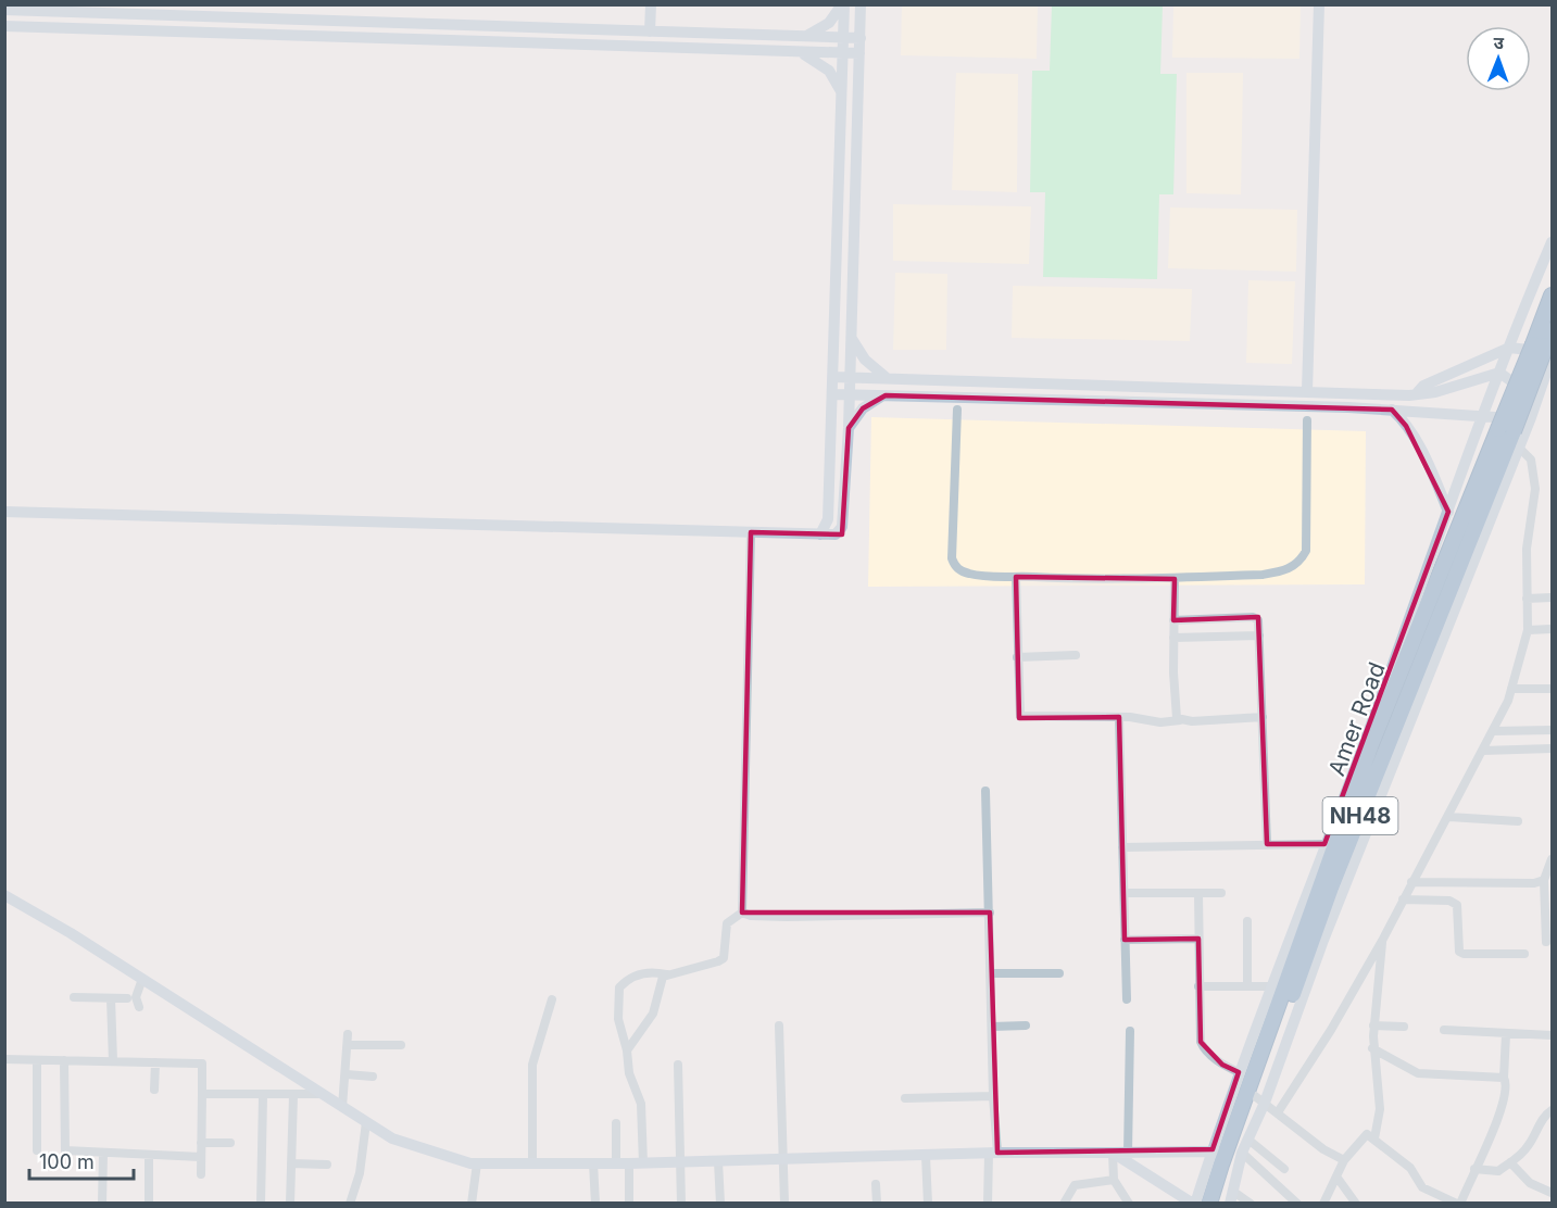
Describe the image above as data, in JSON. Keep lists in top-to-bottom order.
{
  "streets": {
    "highway": ["Amer Road", "NH48"]
  },
  "scale_bar": "100 m",
  "north": "top"
}
